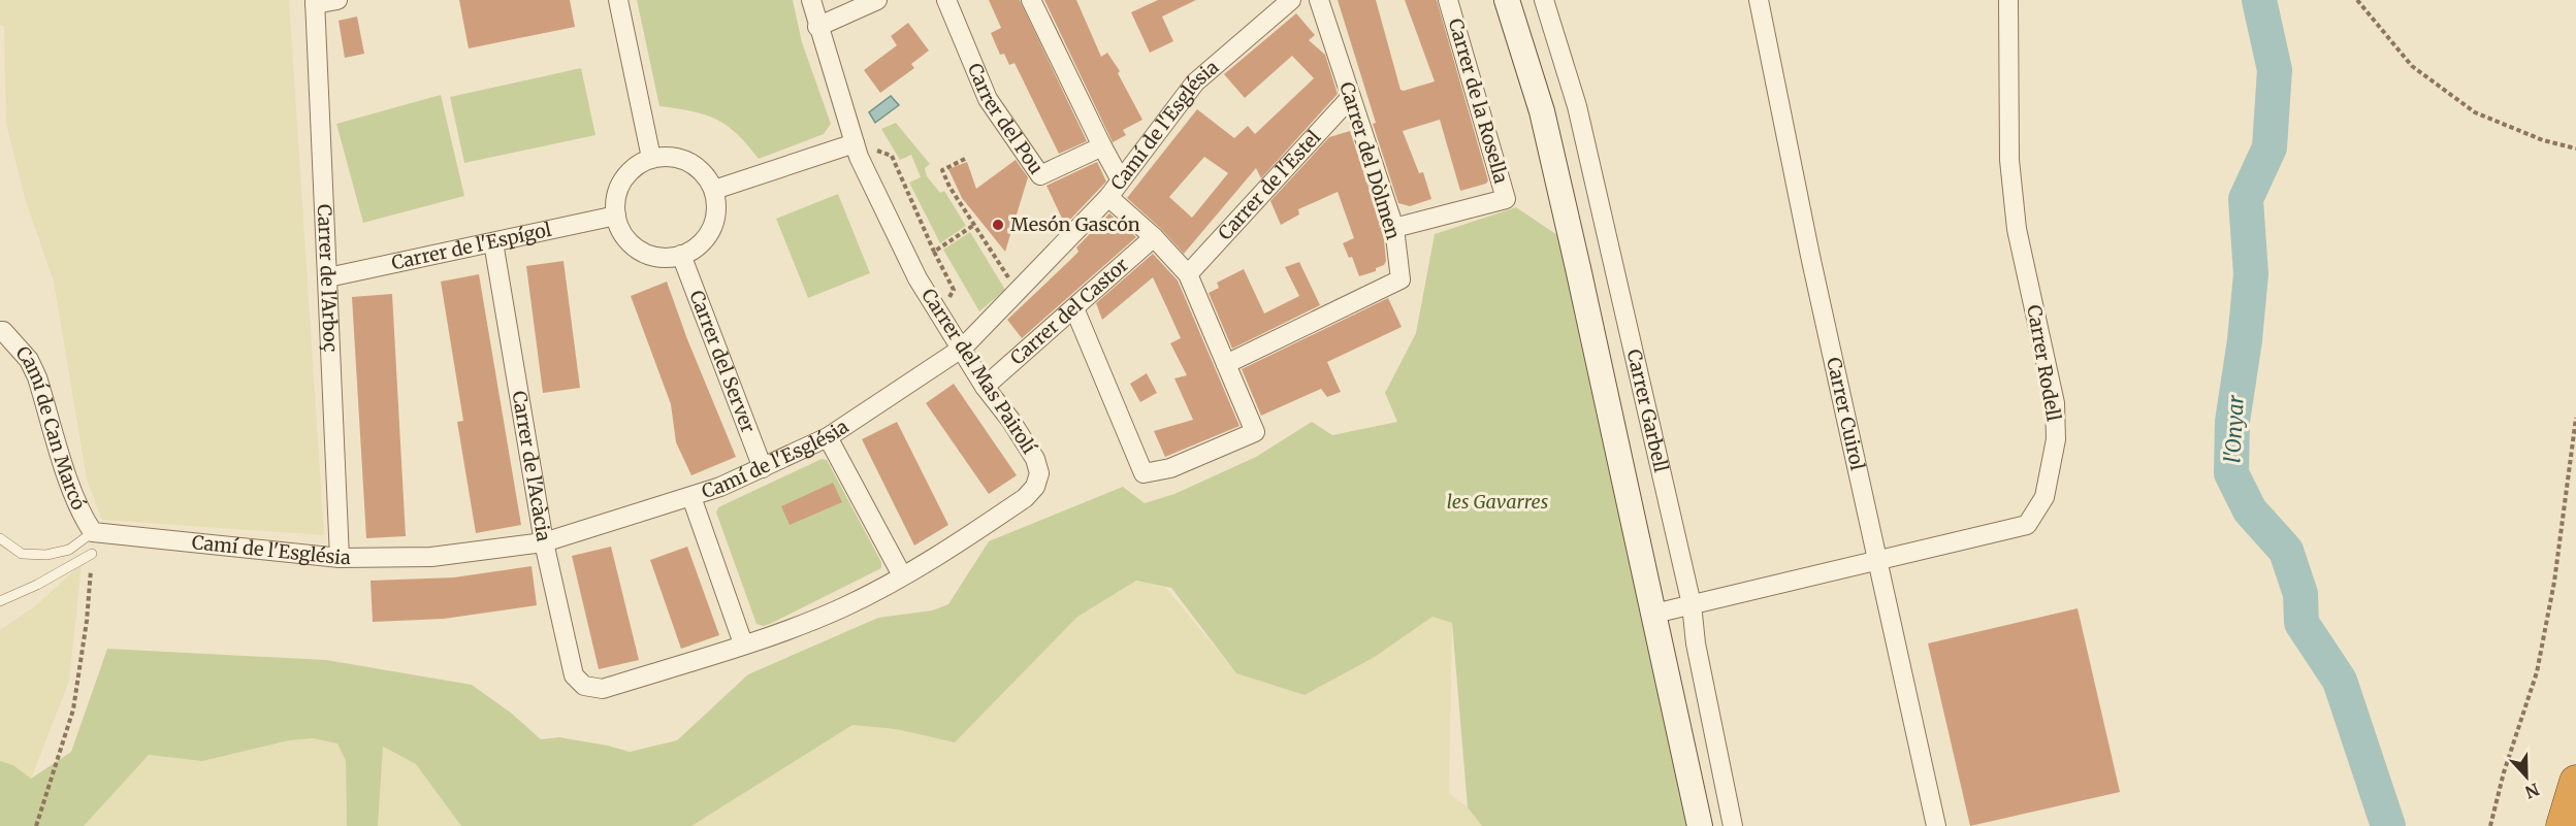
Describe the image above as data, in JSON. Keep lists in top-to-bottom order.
{
  "streets": {
    "street": [
      "Carrer de la Rosella",
      "Carrer del Pou",
      "Camí de l'Església",
      "Carrer del Dòlmen",
      "Carrer de l'Estel",
      "Carrer de l'Espígol",
      "Carrer de l'Arboç",
      "Carrer del Castor",
      "Carrer del Server",
      "Carrer Rodell",
      "Carrer del Mas Pairolí",
      "Carrer Garbell",
      "Carrer Cuirol",
      "Camí de Can Marcó",
      "Carrer de l'Acàcia"
    ]
  },
  "crossings": [
    ["Carrer de la Rosella", "Carrer del Dòlmen"],
    ["Camí de l'Església", "Carrer de l'Arboç"],
    ["Camí de l'Església", "Carrer del Server"],
    ["Camí de l'Església", "Carrer del Mas Pairolí"],
    ["Camí de l'Església", "Camí de Can Marcó"],
    ["Camí de l'Església", "Carrer de l'Acàcia"],
    ["Carrer del Dòlmen", "Carrer de l'Estel"],
    ["Carrer de l'Espígol", "Carrer de l'Arboç"],
    ["Carrer de l'Espígol", "Carrer del Server"],
    ["Carrer de l'Espígol", "Carrer de l'Acàcia"],
    ["Carrer del Castor", "Carrer del Mas Pairolí"],
    ["Carrer Rodell", "Carrer Garbell"],
    ["Carrer Rodell", "Carrer Cuirol"],
    ["Carrer del Mas Pairolí", "Carrer de l'Acàcia"]
  ],
  "water": ["l'Onyar"],
  "parks": ["les Gavarres"],
  "places": ["Mesón Gascón"],
  "north": "bottom"
}
